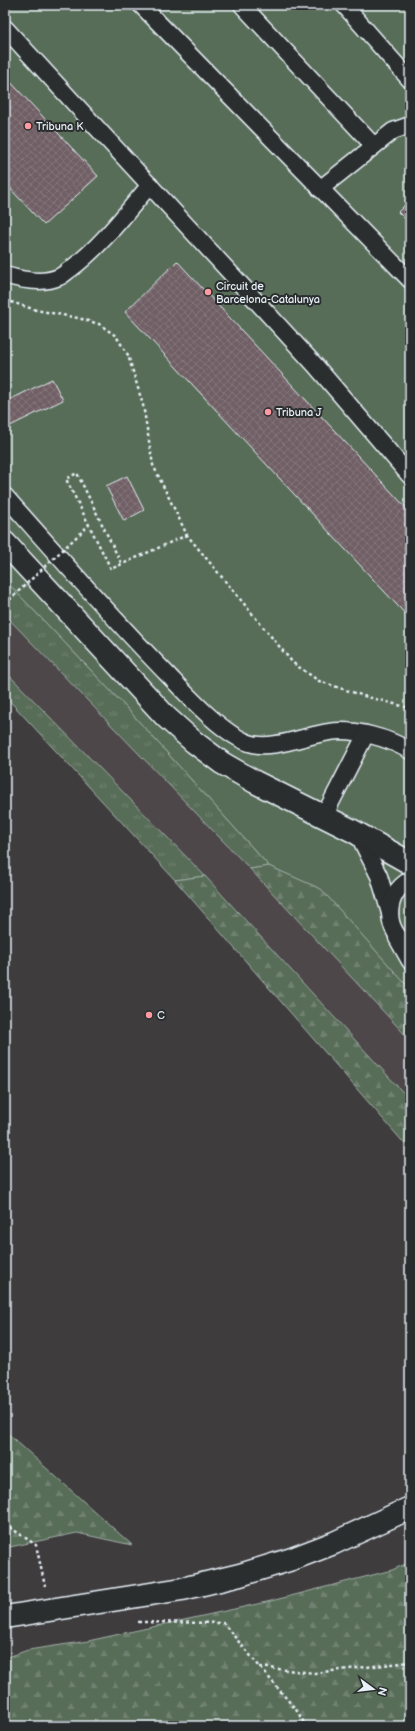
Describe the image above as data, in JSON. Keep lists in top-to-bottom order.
{
  "places": [
    "Tribuna K",
    "Circuit de Barcelona-Catalunya",
    "Tribuna J",
    "C"
  ],
  "north": "right"
}
